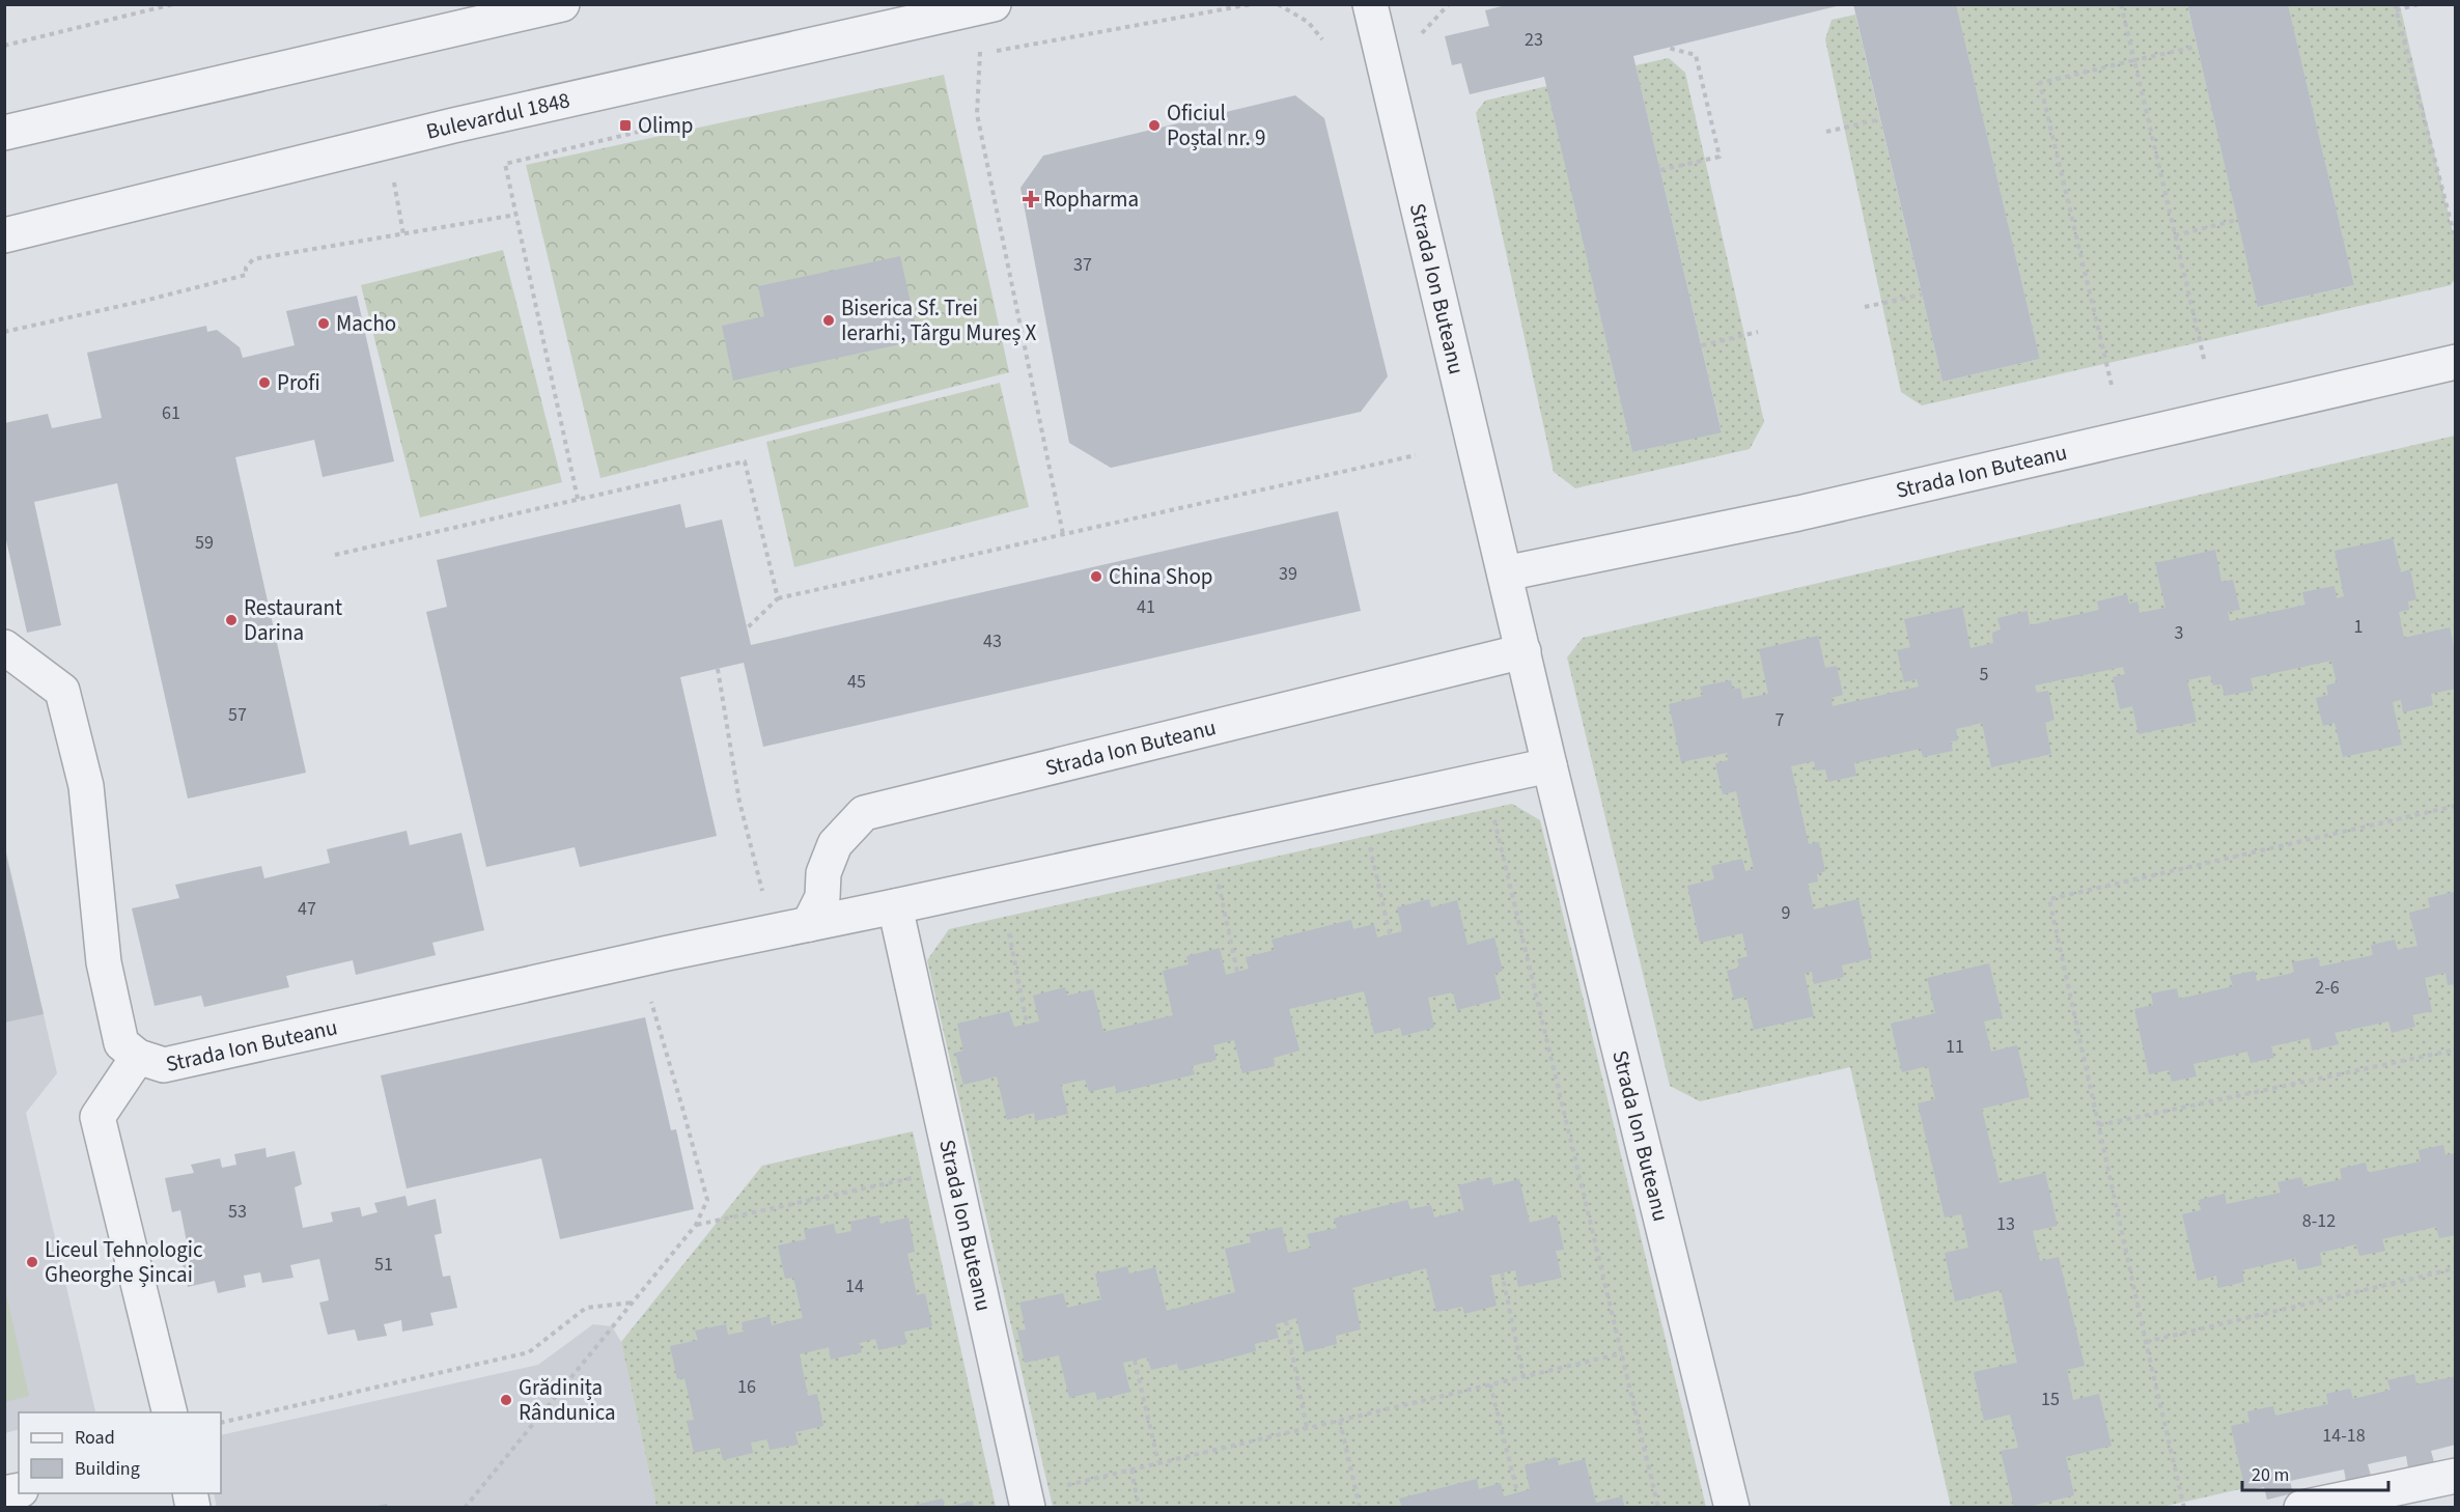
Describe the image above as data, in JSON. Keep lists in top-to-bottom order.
{
  "streets": {
    "street": ["Bulevardul 1848", "Strada Ion Buteanu"]
  },
  "places": {
    "transit": ["Olimp"],
    "other": [
      "Oficiul Poștal nr. 9",
      "Biserica Sf. Trei Ierarhi, Târgu Mureș X",
      "Macho",
      "Profi",
      "China Shop",
      "Restaurant Darina",
      "Liceul Tehnologic Gheorghe Șincai",
      "Grădinița Rândunica"
    ],
    "health": ["Ropharma"]
  },
  "house_numbers": [
    "23",
    "37",
    "61",
    "59",
    "39",
    "41",
    "1",
    "3",
    "43",
    "5",
    "45",
    "57",
    "7",
    "47",
    "9",
    "2-6",
    "11",
    "53",
    "8-12",
    "13",
    "51",
    "14",
    "16",
    "15",
    "14-18"
  ],
  "legend": ["Road", "Building"],
  "scale_bar": "20 m"
}
